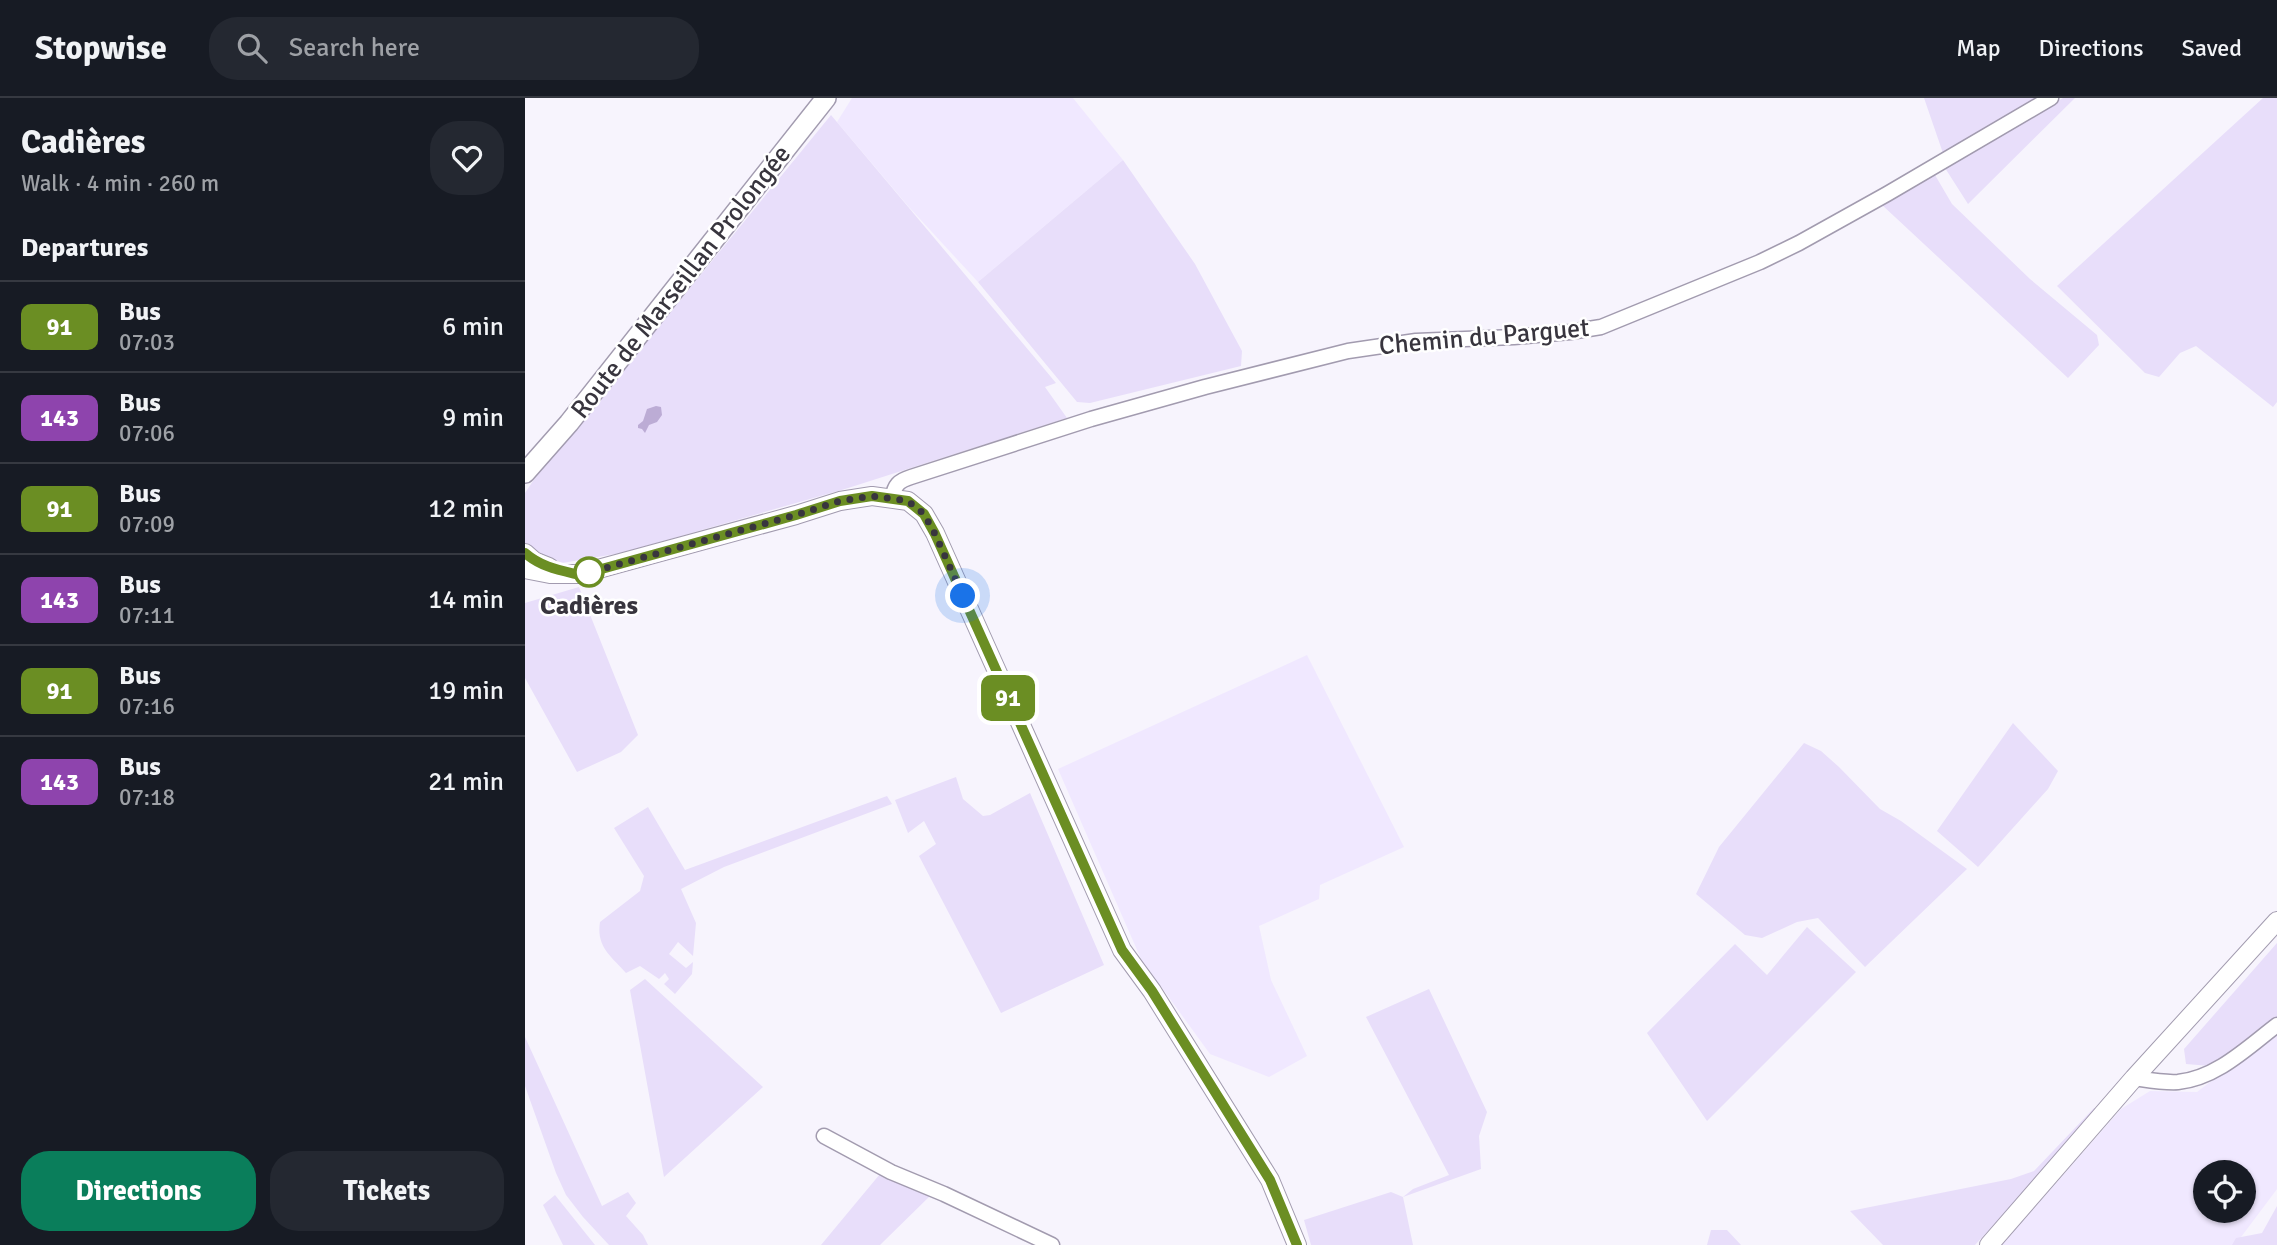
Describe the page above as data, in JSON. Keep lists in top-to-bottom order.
{
  "streets": {
    "main road": ["Route de Marseillan Prolongée"],
    "street": ["Chemin du Parguet"]
  },
  "places": ["Cadières"],
  "lines": ["bus line 91"],
  "page": {
    "header": "Stopwise",
    "search": "Search here",
    "nav": ["Map", "Directions", "Saved"],
    "heading": [
      ["Cadières", "Walk · 4 min · 260 m"],
      "Departures"
    ],
    "on_map": "91",
    "list": [
      {
        "mark": "91",
        "name": "Bus",
        "note": "07:03",
        "value": "6 min"
      },
      {
        "mark": "143",
        "name": "Bus",
        "note": "07:06",
        "value": "9 min"
      },
      {
        "mark": "91",
        "name": "Bus",
        "note": "07:09",
        "value": "12 min"
      },
      {
        "mark": "143",
        "name": "Bus",
        "note": "07:11",
        "value": "14 min"
      },
      {
        "mark": "91",
        "name": "Bus",
        "note": "07:16",
        "value": "19 min"
      },
      {
        "mark": "143",
        "name": "Bus",
        "note": "07:18",
        "value": "21 min"
      }
    ],
    "buttons": ["Directions", "Tickets"]
  }
}
